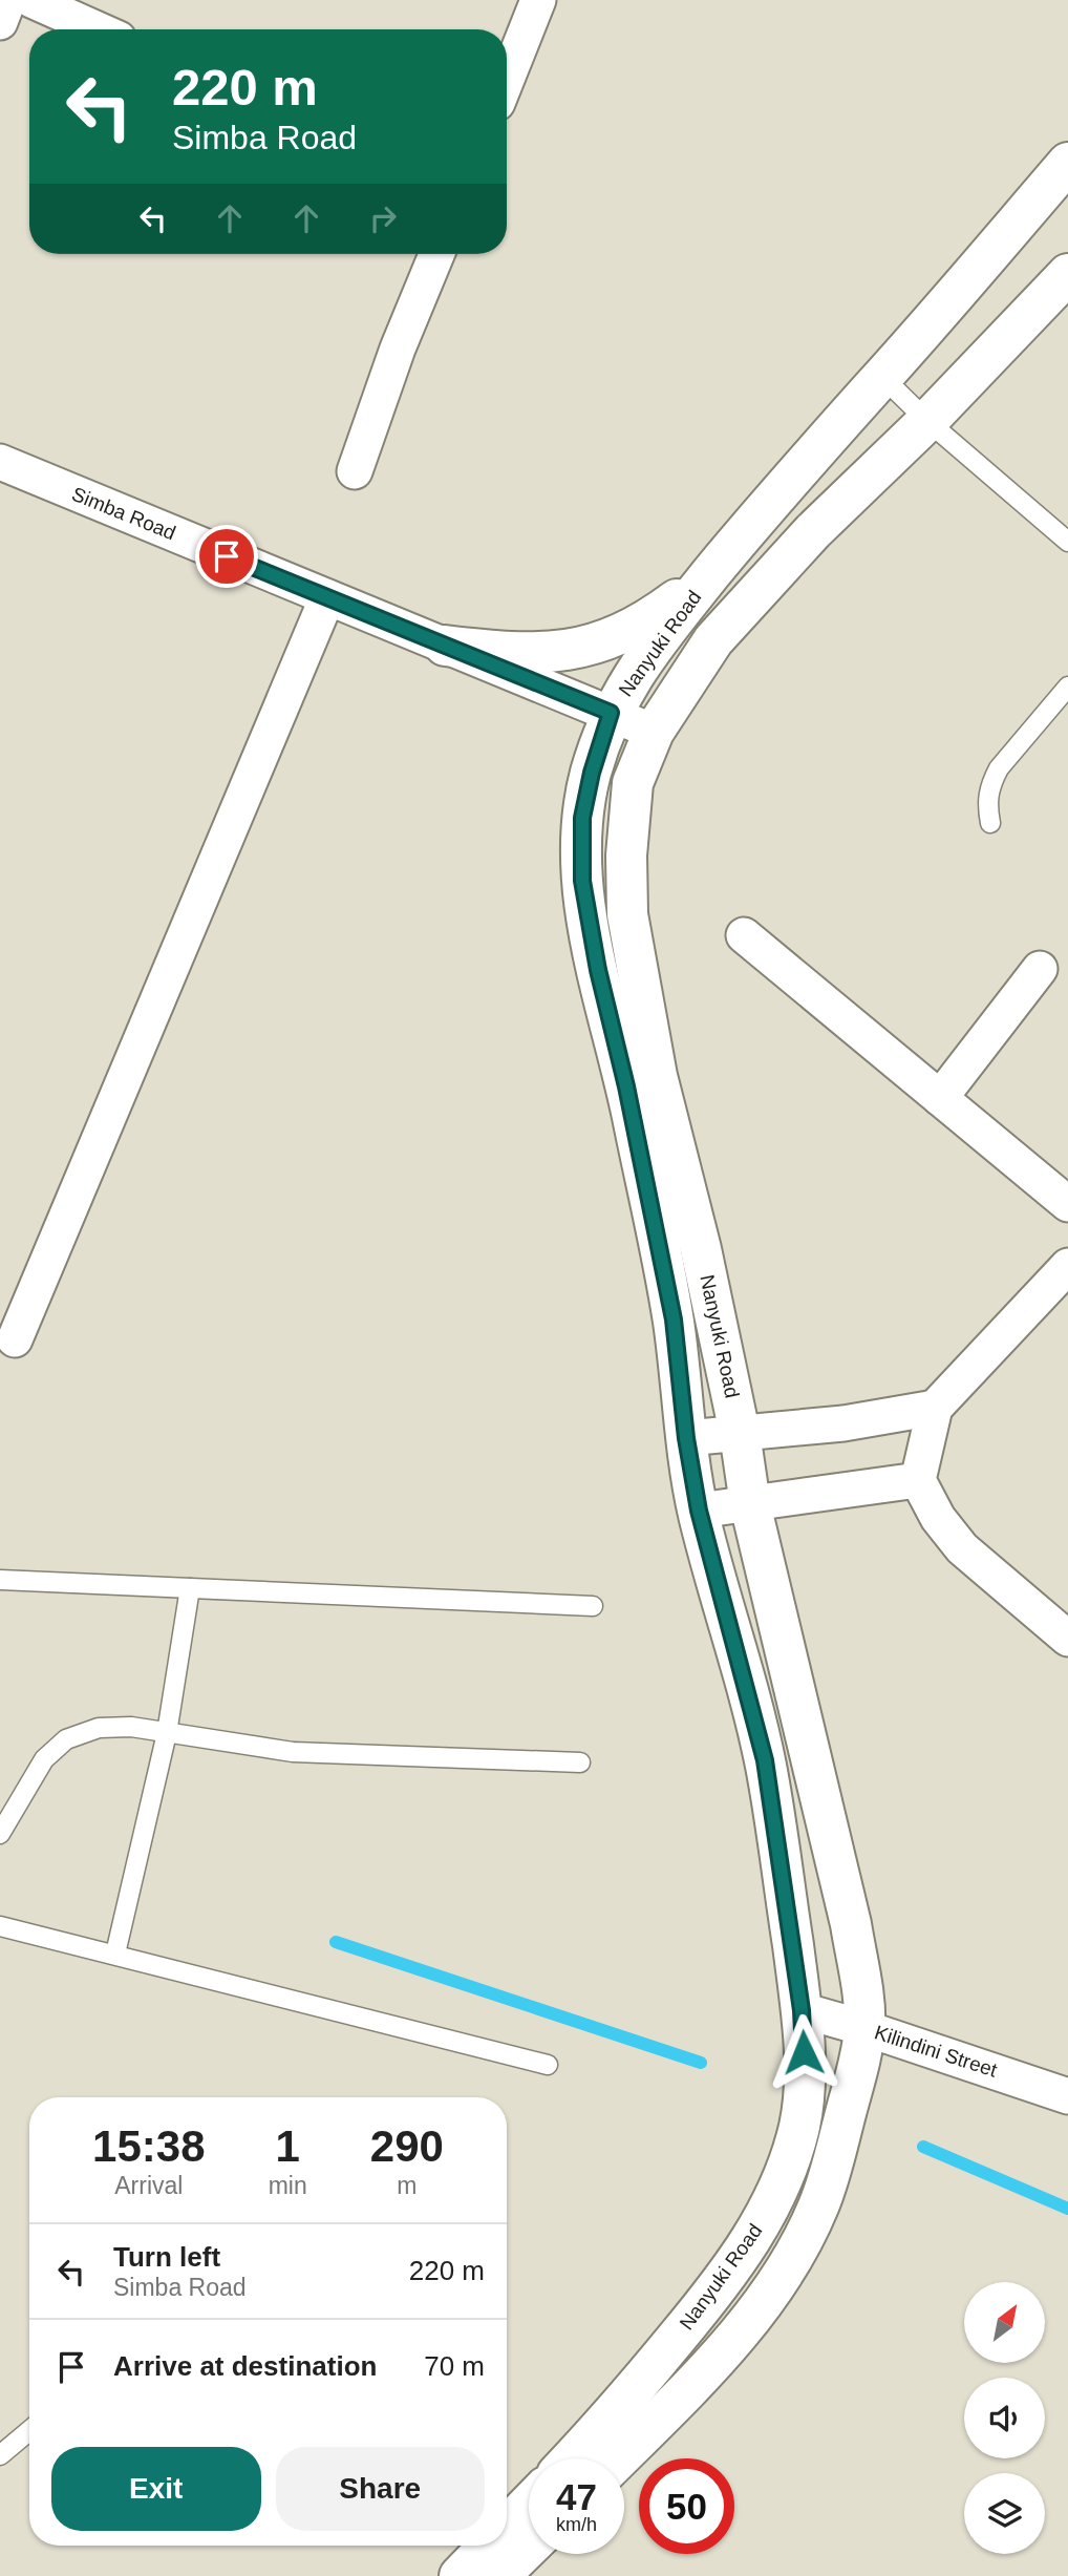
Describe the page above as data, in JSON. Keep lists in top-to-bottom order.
{
  "streets": {
    "main road": ["Nanyuki Road"],
    "street": ["Simba Road", "Kilindini Street"]
  },
  "crossings": [
    ["Simba Road", "Nanyuki Road"],
    ["Nanyuki Road", "Kilindini Street"]
  ],
  "north": "top right",
  "page": {
    "turn": ["220 m", "Simba Road"],
    "eta": [
      "15:38",
      "Arrival",
      "1",
      "min",
      "290",
      "m"
    ],
    "list": [
      {
        "name": "Turn left",
        "note": "Simba Road",
        "value": "220 m"
      },
      {
        "name": "Arrive at destination",
        "value": "70 m"
      }
    ],
    "buttons": ["Exit", "Share"],
    "speed": "47 km/h",
    "limit": "50"
  }
}
